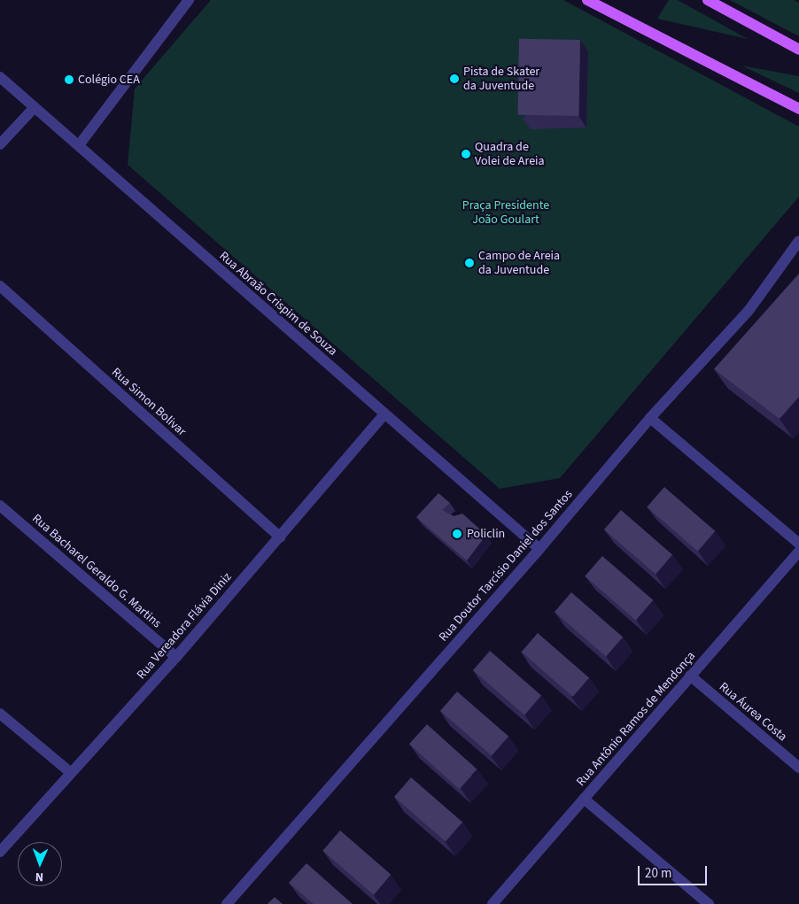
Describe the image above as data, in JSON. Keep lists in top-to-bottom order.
{
  "streets": {
    "street": [
      "Rua Abraão Crispim de Souza",
      "Rua Simon Bolivar",
      "Rua Doutor Tarcísio Daniel dos Santos",
      "Rua Bacharel Geraldo G. Martins",
      "Rua Vereadora Flávia Diniz",
      "Rua Áurea Costa",
      "Rua Antônio Ramos de Mendonça"
    ]
  },
  "crossings": [
    ["Rua Abraão Crispim de Souza", "Rua Doutor Tarcísio Daniel dos Santos"],
    ["Rua Abraão Crispim de Souza", "Rua Vereadora Flávia Diniz"],
    ["Rua Simon Bolivar", "Rua Vereadora Flávia Diniz"],
    ["Rua Bacharel Geraldo G. Martins", "Rua Vereadora Flávia Diniz"],
    ["Rua Áurea Costa", "Rua Antônio Ramos de Mendonça"]
  ],
  "parks": ["Praça Presidente João Goulart"],
  "places": [
    "Pista de Skater da Juventude",
    "Colégio CEA",
    "Quadra de Volei de Areia",
    "Campo de Areia da Juventude",
    "Policlin"
  ],
  "scale_bar": "20 m",
  "north": "bottom"
}
